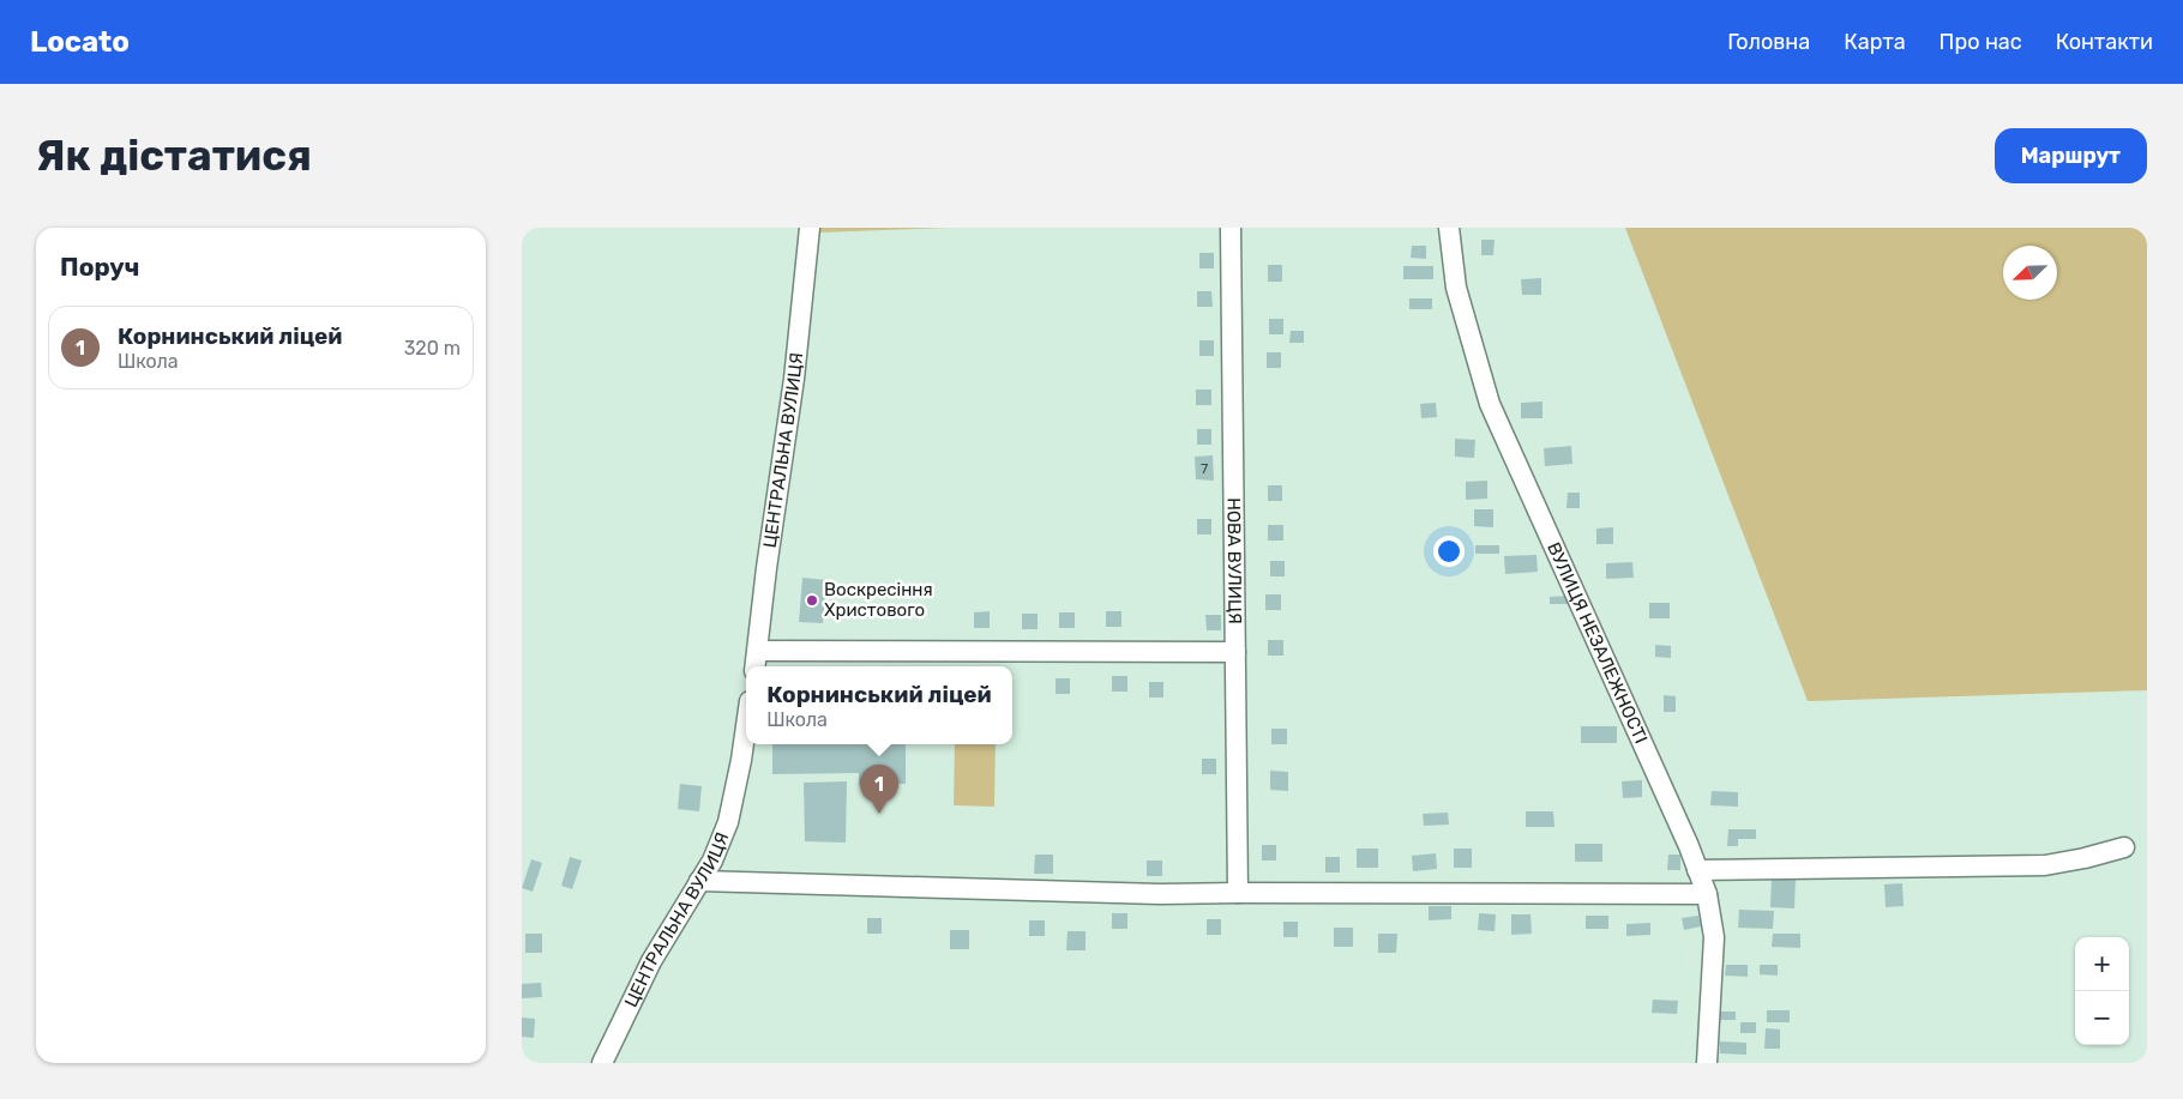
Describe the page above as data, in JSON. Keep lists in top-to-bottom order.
{
  "streets": {
    "street": ["ЦЕНТРАЛЬНА ВУЛИЦЯ", "НОВА ВУЛИЦЯ", "ВУЛИЦЯ НЕЗАЛЕЖНОСТІ"]
  },
  "places": ["Воскресіння Христового"],
  "house_numbers": ["7"],
  "north": "bottom left",
  "page": {
    "header": "Locato",
    "nav": [
      "Головна",
      "Карта",
      "Про нас",
      "Контакти"
    ],
    "buttons": "Маршрут",
    "title": "Як дістатися",
    "heading": "Поруч",
    "list": [
      {
        "mark": "1",
        "name": "Корнинський ліцей",
        "note": "Школа",
        "value": "320 m"
      }
    ],
    "popup": ["Корнинський ліцей", "Школа"],
    "pins": "1",
    "map_buttons": ["+", "−"]
  }
}
